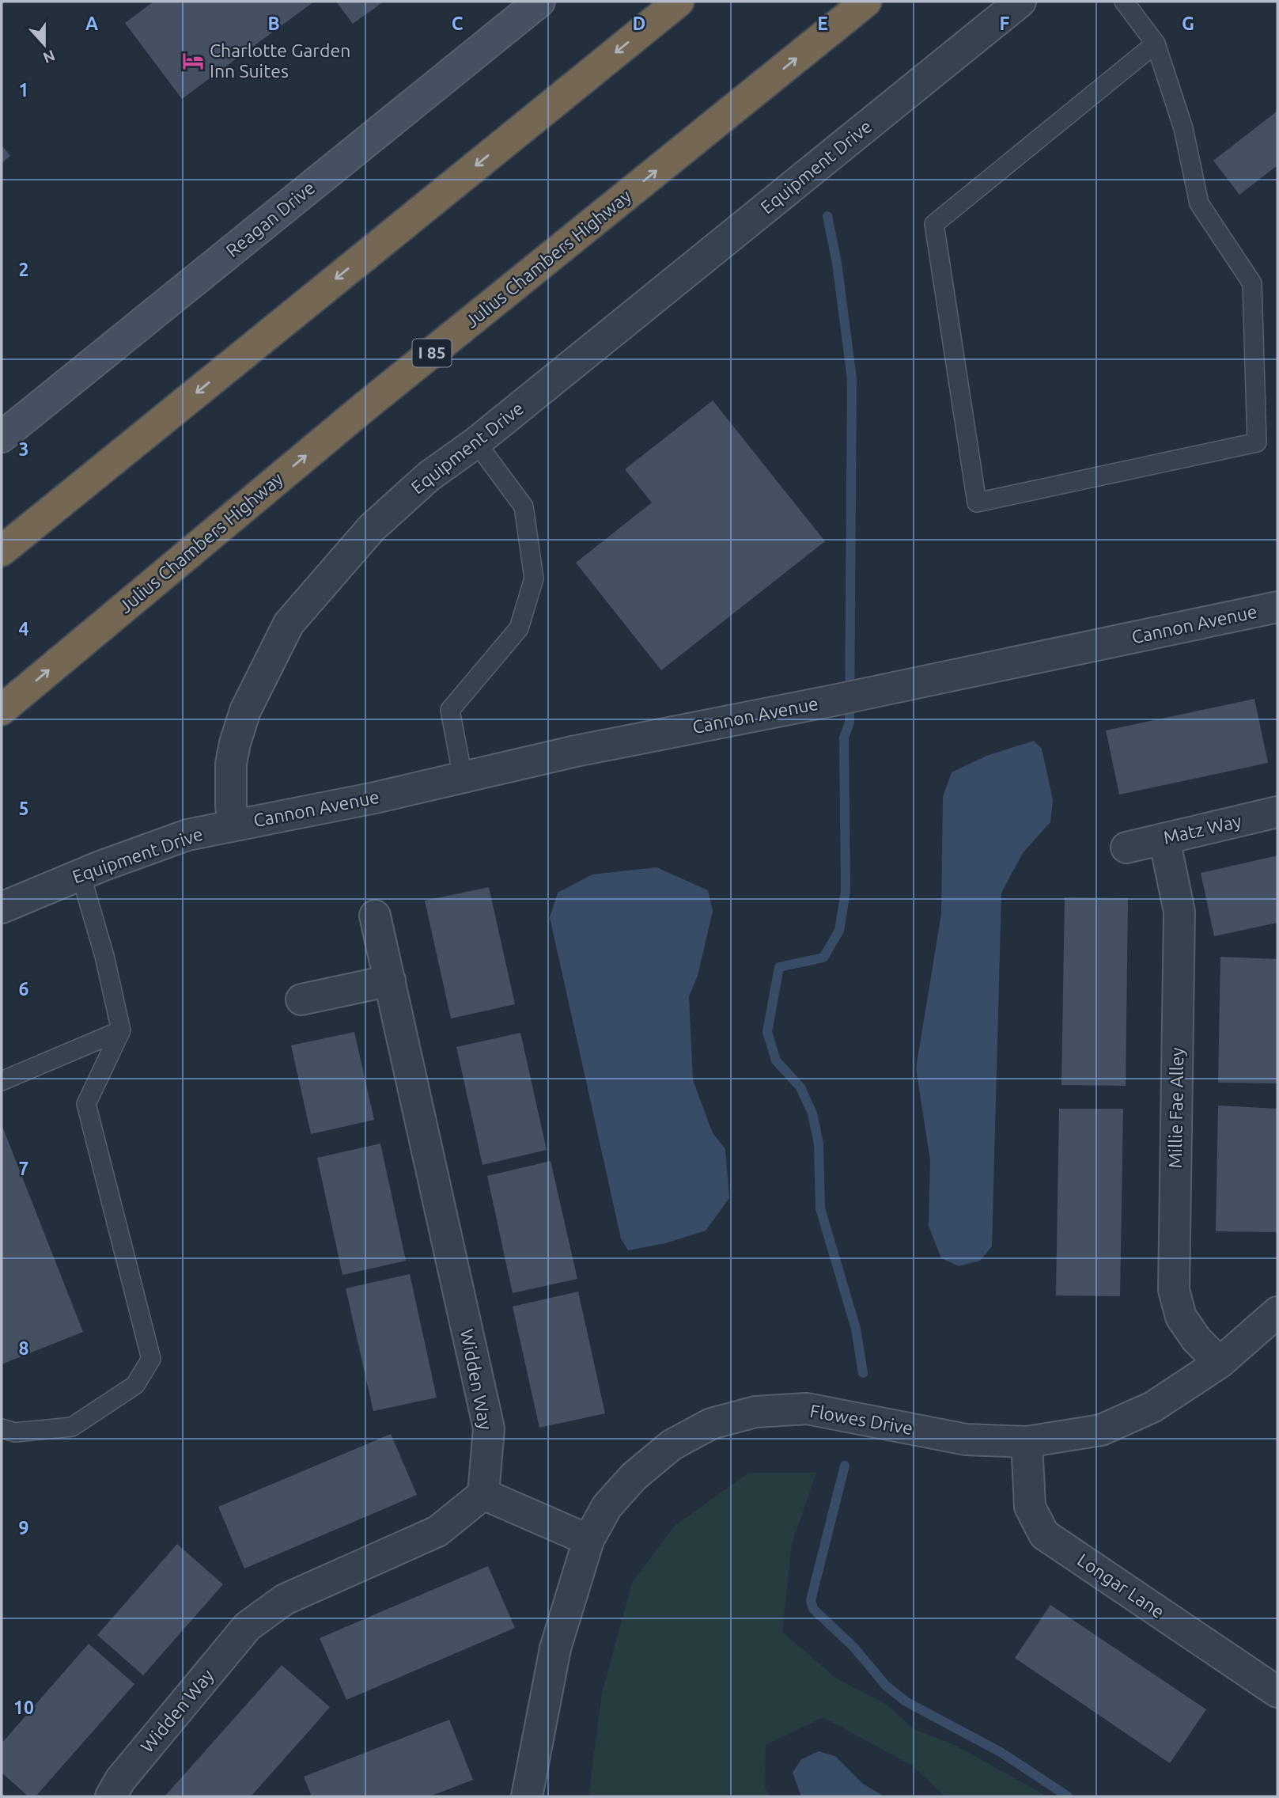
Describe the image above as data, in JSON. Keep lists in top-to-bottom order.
{
  "streets": {
    "highway": ["Julius Chambers Highway", "I 85"],
    "street": [
      "Equipment Drive",
      "Reagan Drive",
      "Cannon Avenue",
      "Matz Way",
      "Millie Fae Alley",
      "Widden Way",
      "Flowes Drive",
      "Longar Lane"
    ]
  },
  "crossings": [
    ["Equipment Drive", "Cannon Avenue"],
    ["Matz Way", "Millie Fae Alley"],
    ["Millie Fae Alley", "Flowes Drive"],
    ["Flowes Drive", "Longar Lane"]
  ],
  "places": {
    "hotel": ["Charlotte Garden Inn Suites"]
  },
  "north": "bottom",
  "grid": {
    "columns": [
      "A",
      "B",
      "C",
      "D",
      "E",
      "F",
      "G"
    ],
    "rows": [
      "1",
      "2",
      "3",
      "4",
      "5",
      "6",
      "7",
      "8",
      "9",
      "10"
    ]
  }
}
